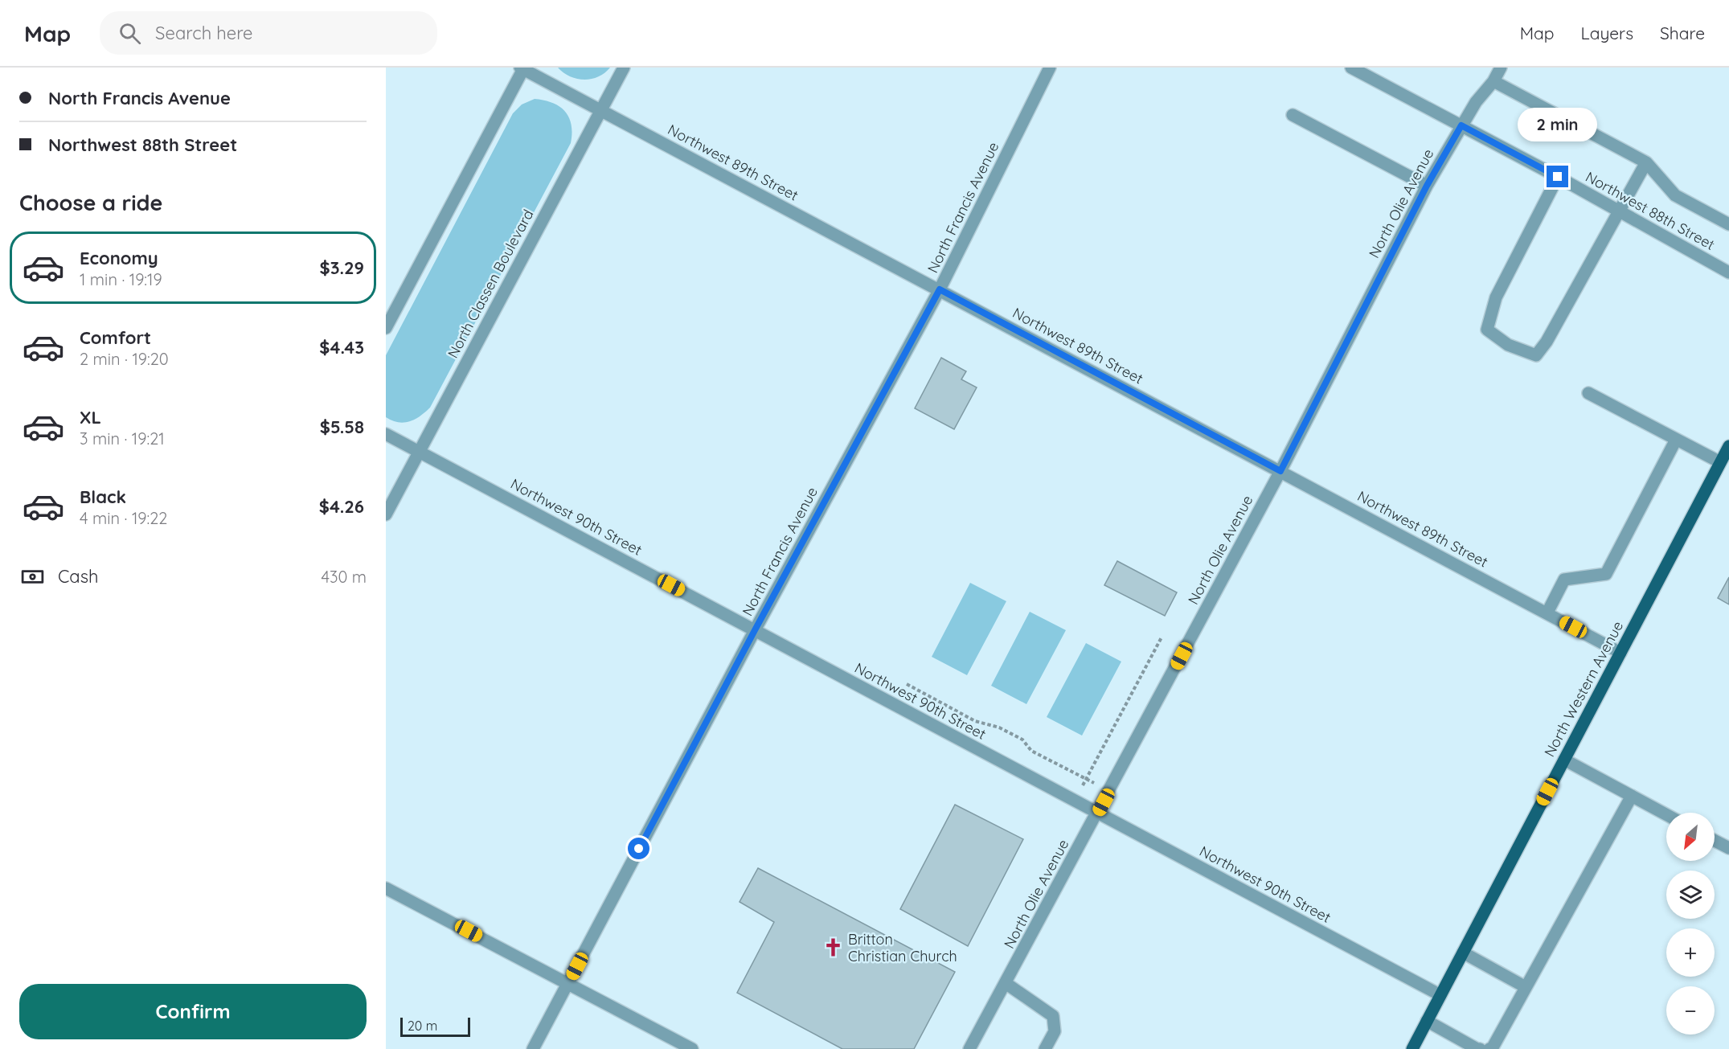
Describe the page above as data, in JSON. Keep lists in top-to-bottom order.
{
  "streets": {
    "main road": ["North Western Avenue"],
    "street": [
      "Northwest 89th Street",
      "North Olie Avenue",
      "North Francis Avenue",
      "Northwest 88th Street",
      "North Classen Boulevard",
      "Northwest 90th Street"
    ]
  },
  "crossings": [
    ["Northwest 89th Street", "North Olie Avenue"],
    ["Northwest 89th Street", "North Francis Avenue"],
    ["Northwest 89th Street", "North Classen Boulevard"],
    ["Northwest 89th Street", "North Western Avenue"],
    ["North Olie Avenue", "Northwest 88th Street"],
    ["North Olie Avenue", "Northwest 90th Street"],
    ["North Francis Avenue", "Northwest 90th Street"],
    ["North Classen Boulevard", "Northwest 90th Street"],
    ["Northwest 90th Street", "North Western Avenue"]
  ],
  "places": {
    "church": ["Britton Christian Church"]
  },
  "scale_bar": "20 m",
  "north": "bottom left",
  "page": {
    "header": "Map",
    "search": "Search here",
    "nav": ["Map", "Layers", "Share"],
    "banner": ["North Francis Avenue", "Northwest 88th Street"],
    "bubble": "2 min",
    "heading": "Choose a ride",
    "list": [
      {
        "name": "Economy",
        "note": "1 min · 19:19",
        "value": "$3.29"
      },
      {
        "name": "Comfort",
        "note": "2 min · 19:20",
        "value": "$4.43"
      },
      {
        "name": "XL",
        "note": "3 min · 19:21",
        "value": "$5.58"
      },
      {
        "name": "Black",
        "note": "4 min · 19:22",
        "value": "$4.26"
      }
    ],
    "pay": ["Cash", "430 m"],
    "map_buttons": ["+", "−"],
    "buttons": "Confirm",
    "scale": "20 m"
  }
}
